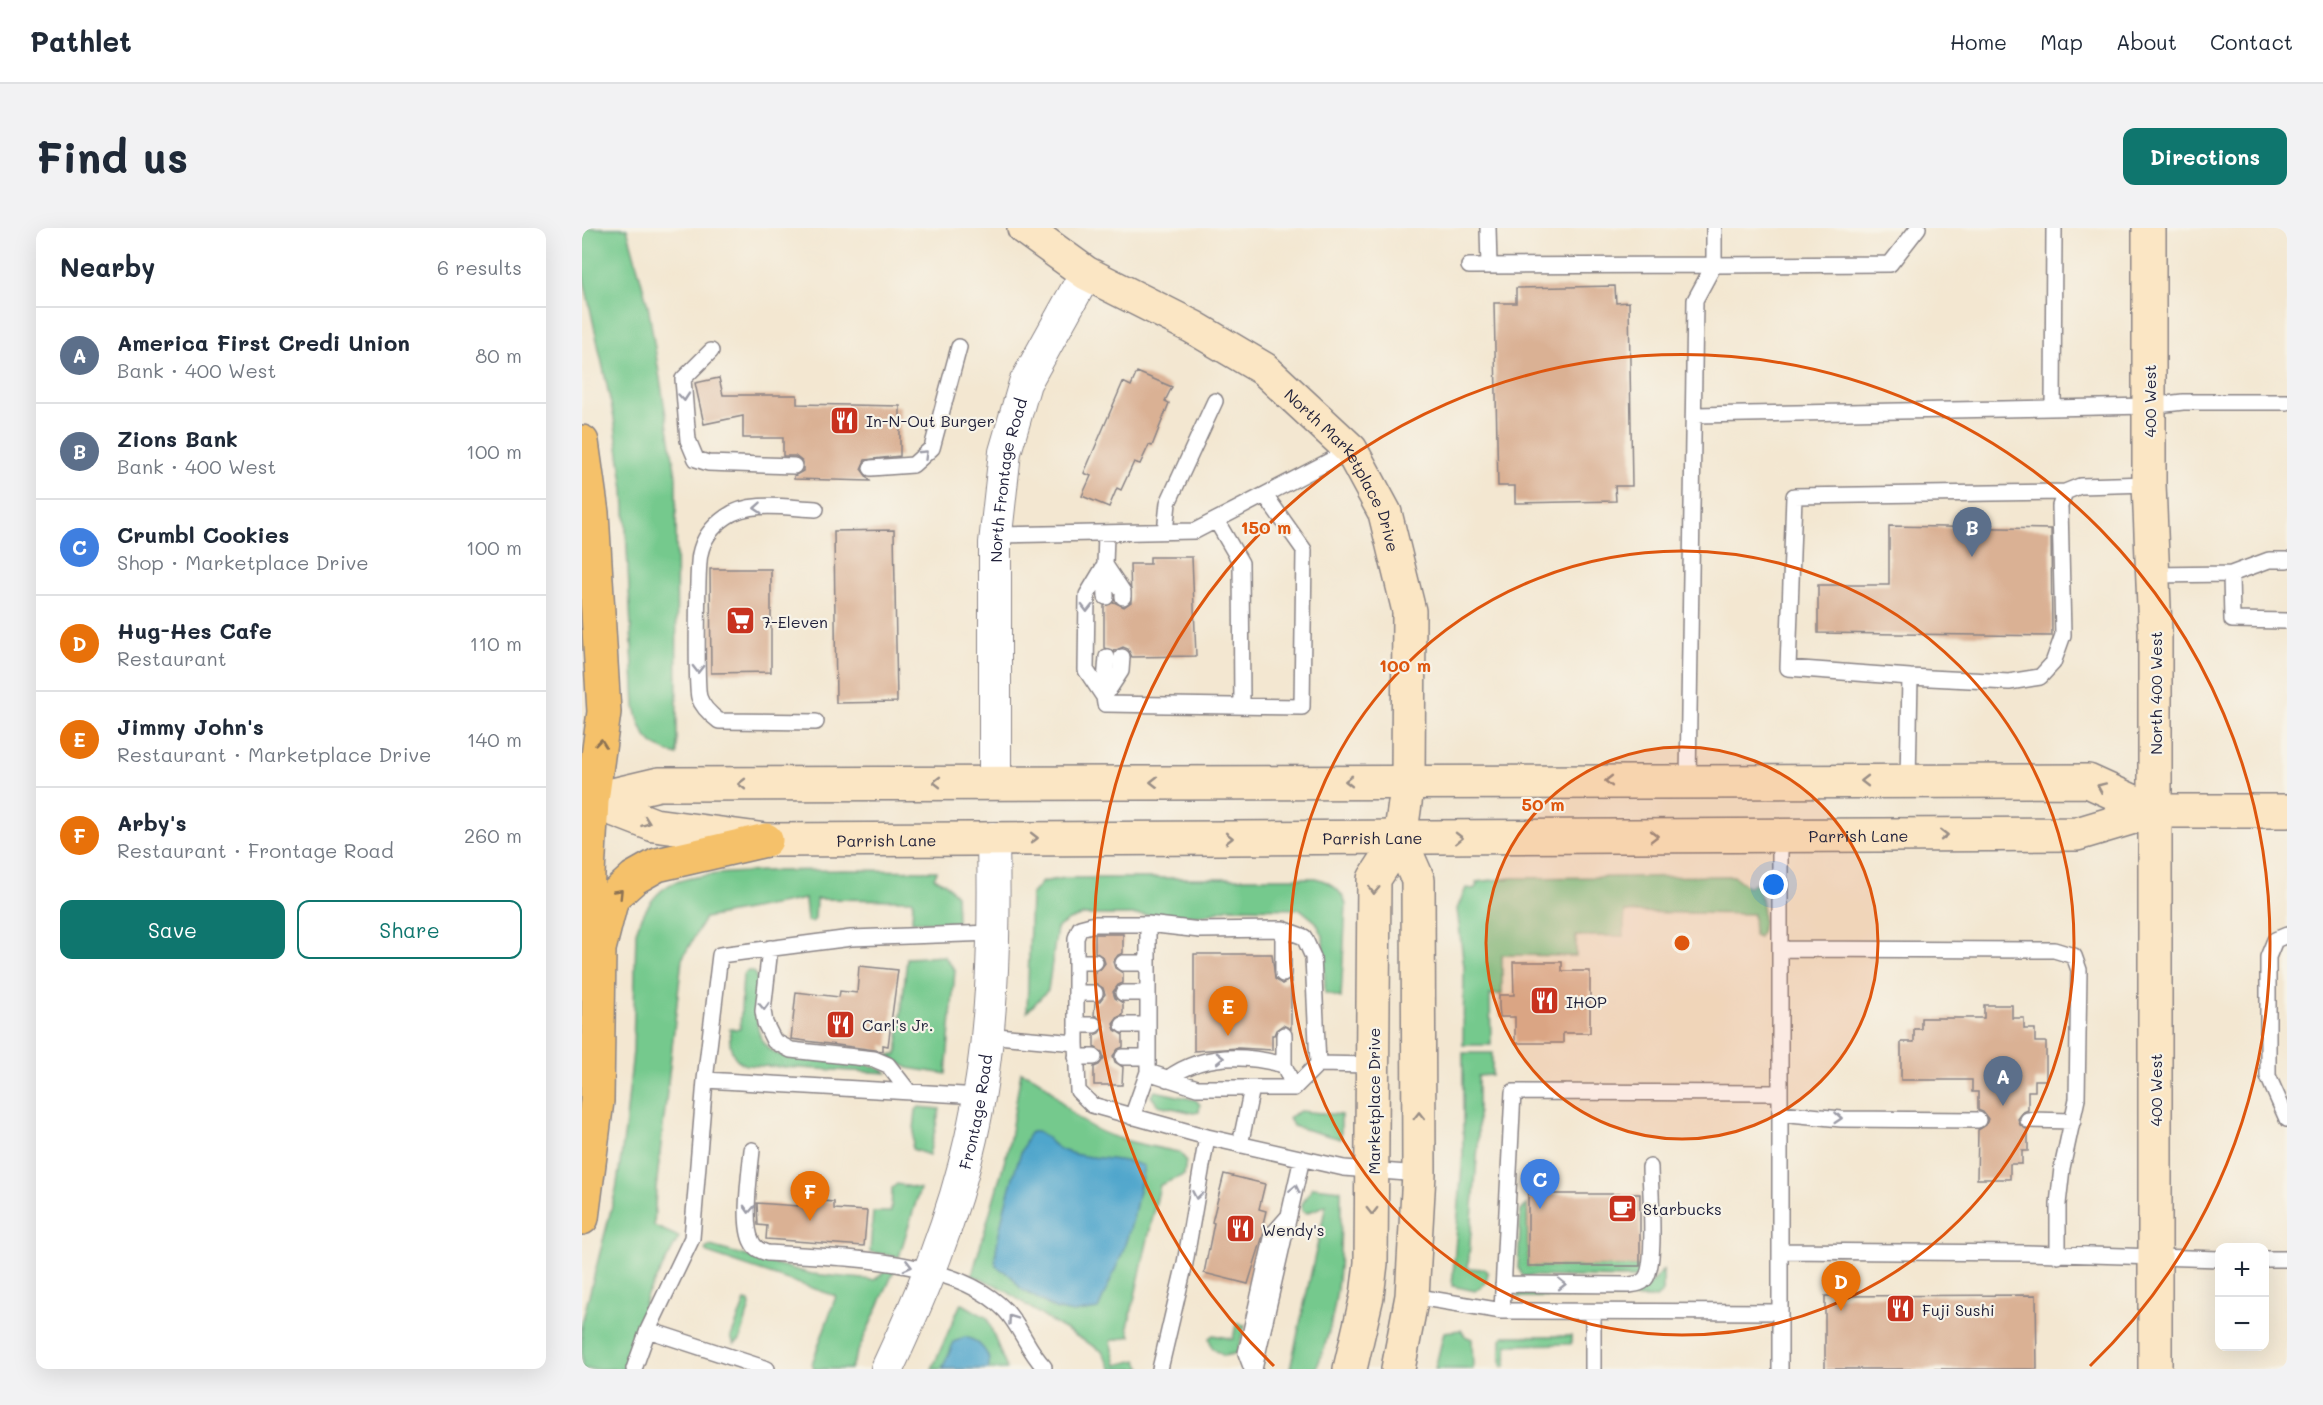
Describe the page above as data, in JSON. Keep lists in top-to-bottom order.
{
  "streets": {
    "main road": [
      "400 West",
      "North Marketplace Drive",
      "North 400 West",
      "Parrish Lane",
      "Marketplace Drive"
    ],
    "street": ["North Frontage Road", "Frontage Road"]
  },
  "crossings": [
    ["400 West", "North 400 West"],
    ["400 West", "Parrish Lane"],
    ["North Marketplace Drive", "North Frontage Road"],
    ["North Marketplace Drive", "Parrish Lane"],
    ["North Marketplace Drive", "Marketplace Drive"],
    ["North Frontage Road", "Parrish Lane"],
    ["North 400 West", "Parrish Lane"],
    ["Parrish Lane", "Marketplace Drive"],
    ["Parrish Lane", "Frontage Road"]
  ],
  "places": {
    "restaurant": [
      "In-N-Out Burger",
      "IHOP",
      "Carl's Jr.",
      "Wendy's",
      "Fuji Sushi"
    ],
    "supermarket": ["7-Eleven"],
    "cafe": ["Starbucks"]
  },
  "page": {
    "header": "Pathlet",
    "nav": [
      "Home",
      "Map",
      "About",
      "Contact"
    ],
    "buttons": [
      "Directions",
      ["Save", "Share"]
    ],
    "title": "Find us",
    "heading": ["Nearby", "6 results"],
    "list": [
      {
        "mark": "A",
        "name": "America First Credi Union",
        "note": "Bank · 400 West",
        "value": "80 m"
      },
      {
        "mark": "B",
        "name": "Zions Bank",
        "note": "Bank · 400 West",
        "value": "100 m"
      },
      {
        "mark": "C",
        "name": "Crumbl Cookies",
        "note": "Shop · Marketplace Drive",
        "value": "100 m"
      },
      {
        "mark": "D",
        "name": "Hug-Hes Cafe",
        "note": "Restaurant",
        "value": "110 m"
      },
      {
        "mark": "E",
        "name": "Jimmy John's",
        "note": "Restaurant · Marketplace Drive",
        "value": "140 m"
      },
      {
        "mark": "F",
        "name": "Arby's",
        "note": "Restaurant · Frontage Road",
        "value": "260 m"
      }
    ],
    "pins": [
      "B",
      "E",
      "A",
      "C",
      "F",
      "D"
    ],
    "map_buttons": ["+", "−"]
  },
  "rings": ["150 m", "100 m", "50 m"]
}
